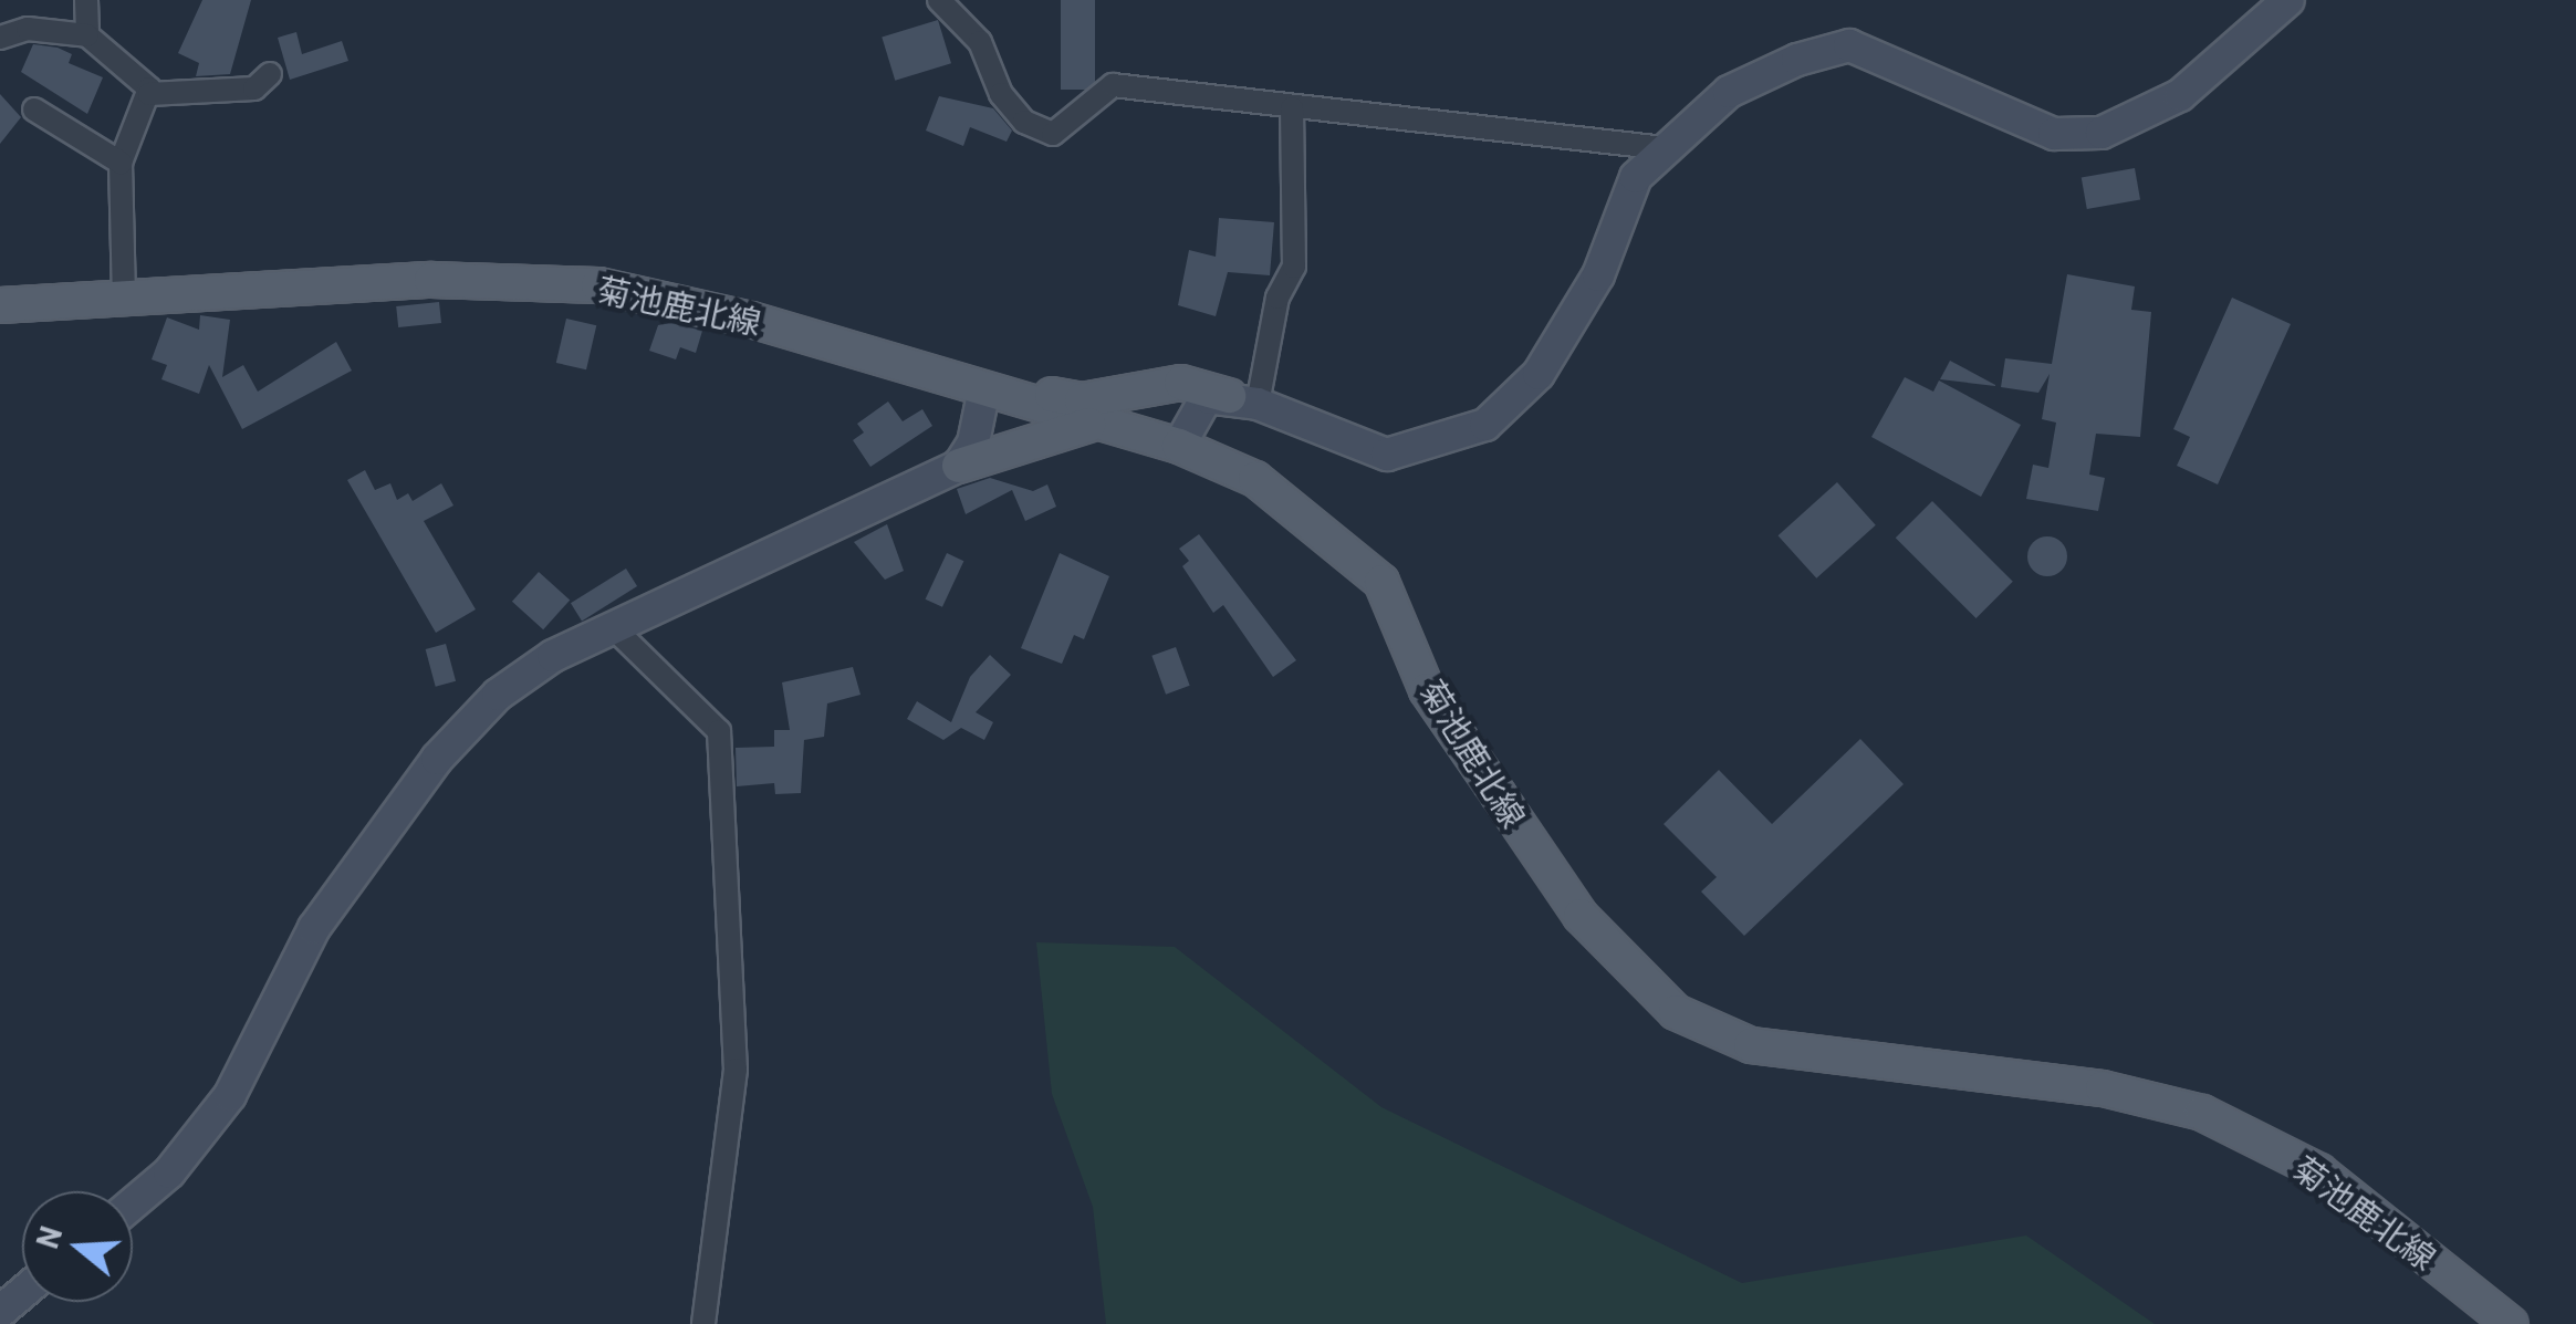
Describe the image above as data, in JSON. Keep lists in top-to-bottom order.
{
  "streets": {
    "main road": ["菊池鹿北線"]
  },
  "north": "left"
}
